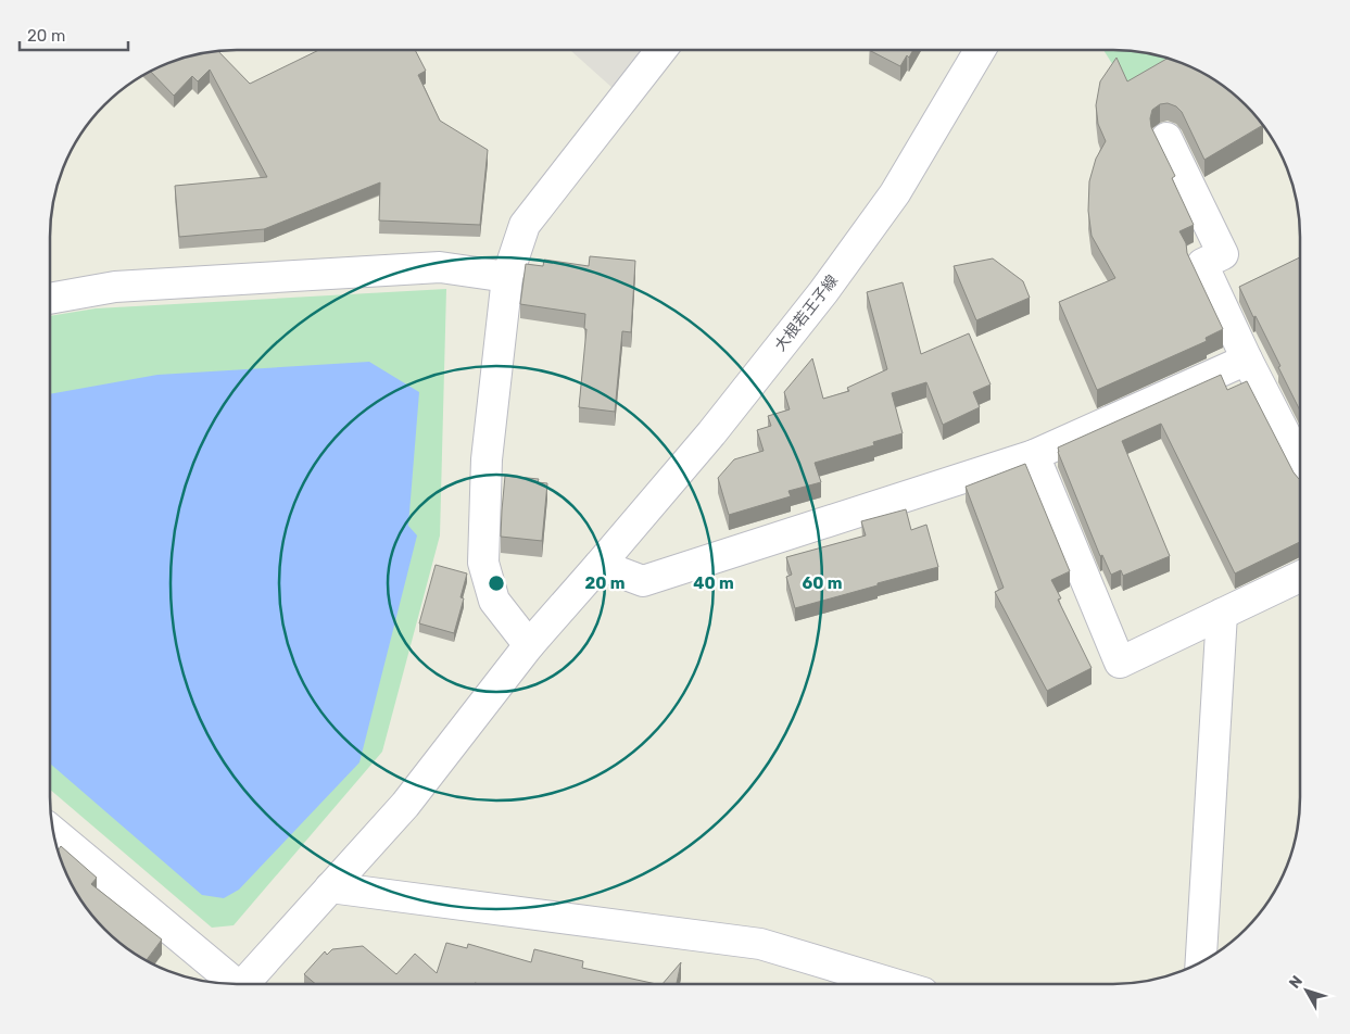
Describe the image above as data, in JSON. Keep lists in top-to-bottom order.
{
  "streets": {
    "street": ["大根若王子線"]
  },
  "scale_bar": "20 m",
  "north": "top left",
  "rings": ["20 m", "40 m", "60 m"]
}
